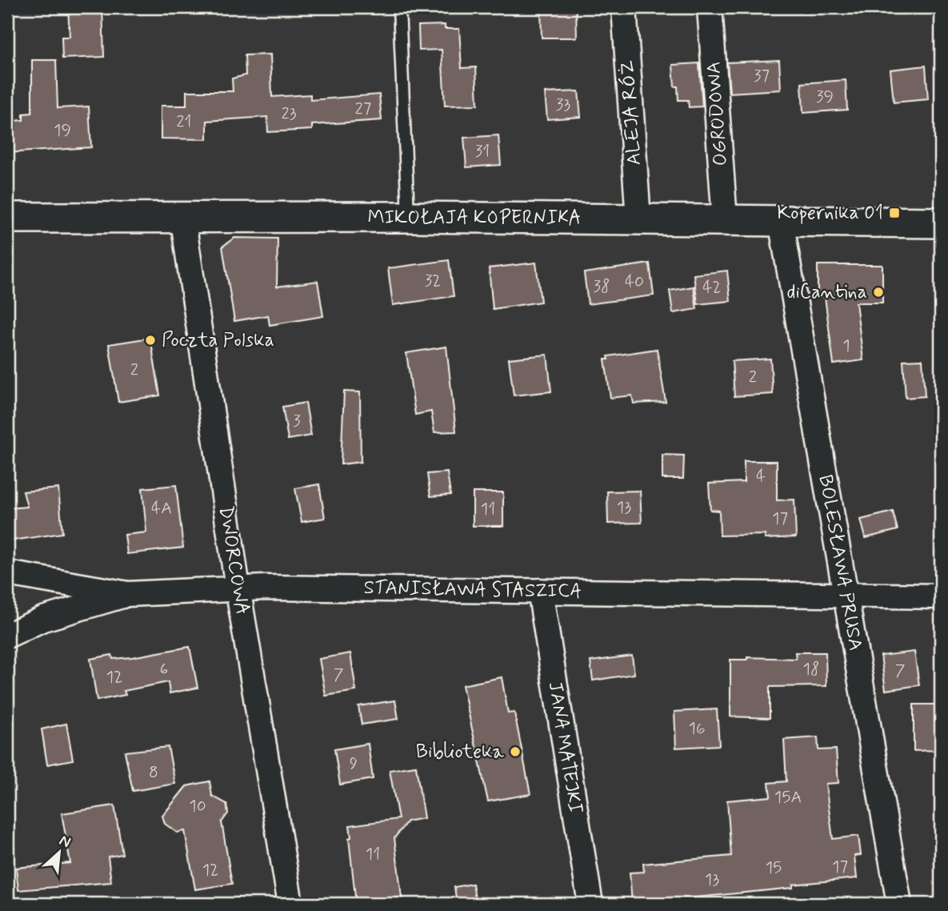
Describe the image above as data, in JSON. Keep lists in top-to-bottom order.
{
  "streets": {
    "street": [
      "ALEJA RÓŻ",
      "OGRODOWA",
      "MIKOŁAJA KOPERNIKA",
      "DWORCOWA",
      "BOLESŁAWA PRUSA",
      "STANISŁAWA STASZICA",
      "JANA MATEJKI"
    ]
  },
  "crossings": [
    ["ALEJA RÓŻ", "MIKOŁAJA KOPERNIKA"],
    ["OGRODOWA", "MIKOŁAJA KOPERNIKA"],
    ["MIKOŁAJA KOPERNIKA", "DWORCOWA"],
    ["MIKOŁAJA KOPERNIKA", "BOLESŁAWA PRUSA"],
    ["DWORCOWA", "STANISŁAWA STASZICA"],
    ["BOLESŁAWA PRUSA", "STANISŁAWA STASZICA"],
    ["STANISŁAWA STASZICA", "JANA MATEJKI"]
  ],
  "places": {
    "transit": ["Kopernika 01"],
    "other": ["diCantina", "Poczta Polska", "Biblioteka"]
  },
  "house_numbers": [
    "37",
    "39",
    "33",
    "27",
    "23",
    "21",
    "19",
    "31",
    "32",
    "40",
    "38",
    "42",
    "1",
    "2",
    "2",
    "3",
    "4",
    "13",
    "4A",
    "11",
    "17",
    "6",
    "18",
    "7",
    "7",
    "12",
    "16",
    "9",
    "8",
    "15A",
    "10",
    "11",
    "17",
    "15",
    "12",
    "13"
  ],
  "north": "top right"
}
